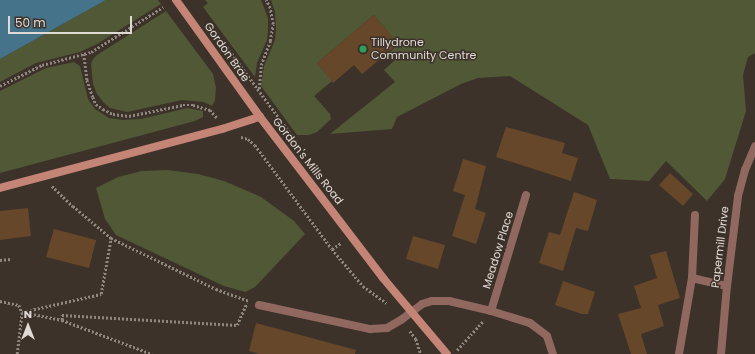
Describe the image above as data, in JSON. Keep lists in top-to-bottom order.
{
  "streets": {
    "main road": ["Gordon Brae", "Gordon's Mills Road"],
    "street": ["Papermill Drive", "Meadow Place"]
  },
  "crossings": [
    ["Gordon Brae", "Gordon's Mills Road"]
  ],
  "places": ["Tillydrone Community Centre"],
  "scale_bar": "50 m",
  "north": "top"
}
